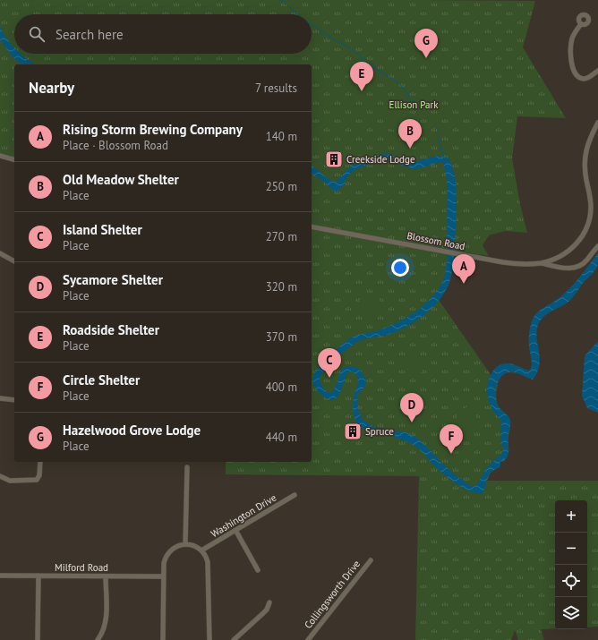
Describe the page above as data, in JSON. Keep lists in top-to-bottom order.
{
  "streets": {
    "street": [
      "Blossom Road",
      "Washington Drive",
      "Milford Road",
      "Collingsworth Drive"
    ]
  },
  "parks": ["Ellison Park"],
  "places": {
    "building": ["Creekside Lodge", "Spruce"]
  },
  "page": {
    "search": "Search here",
    "pins": [
      "G",
      "E",
      "B",
      "A",
      "C",
      "D",
      "F"
    ],
    "heading": ["Nearby", "7 results"],
    "list": [
      {
        "mark": "A",
        "name": "Rising Storm Brewing Company",
        "note": "Place · Blossom Road",
        "value": "140 m"
      },
      {
        "mark": "B",
        "name": "Old Meadow Shelter",
        "note": "Place",
        "value": "250 m"
      },
      {
        "mark": "C",
        "name": "Island Shelter",
        "note": "Place",
        "value": "270 m"
      },
      {
        "mark": "D",
        "name": "Sycamore Shelter",
        "note": "Place",
        "value": "320 m"
      },
      {
        "mark": "E",
        "name": "Roadside Shelter",
        "note": "Place",
        "value": "370 m"
      },
      {
        "mark": "F",
        "name": "Circle Shelter",
        "note": "Place",
        "value": "400 m"
      },
      {
        "mark": "G",
        "name": "Hazelwood Grove Lodge",
        "note": "Place",
        "value": "440 m"
      }
    ],
    "map_buttons": ["+", "−"]
  }
}
